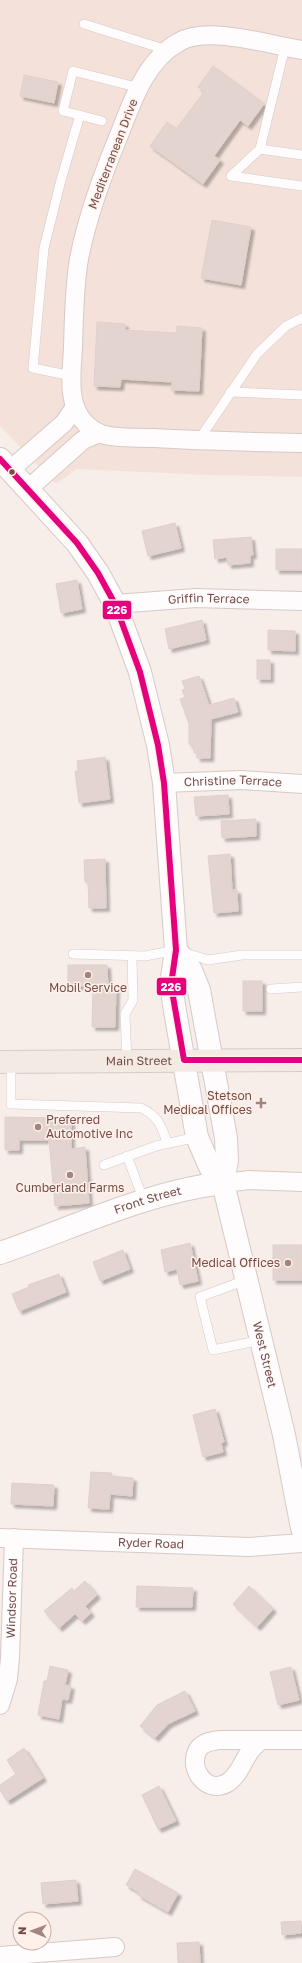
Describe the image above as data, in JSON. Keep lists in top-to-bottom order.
{
  "streets": {
    "main road": ["Main Street", "Front Street", "West Street"],
    "street": [
      "Mediterranean Drive",
      "Griffin Terrace",
      "Christine Terrace",
      "Ryder Road",
      "Windsor Road"
    ]
  },
  "crossings": [
    ["Front Street", "West Street"],
    ["Ryder Road", "Windsor Road"]
  ],
  "places": {
    "other": [
      "Mobil Service",
      "Preferred Automotive Inc",
      "Cumberland Farms",
      "Medical Offices"
    ],
    "health": ["Stetson Medical Offices"]
  },
  "lines": ["transit line 226"],
  "north": "left"
}
